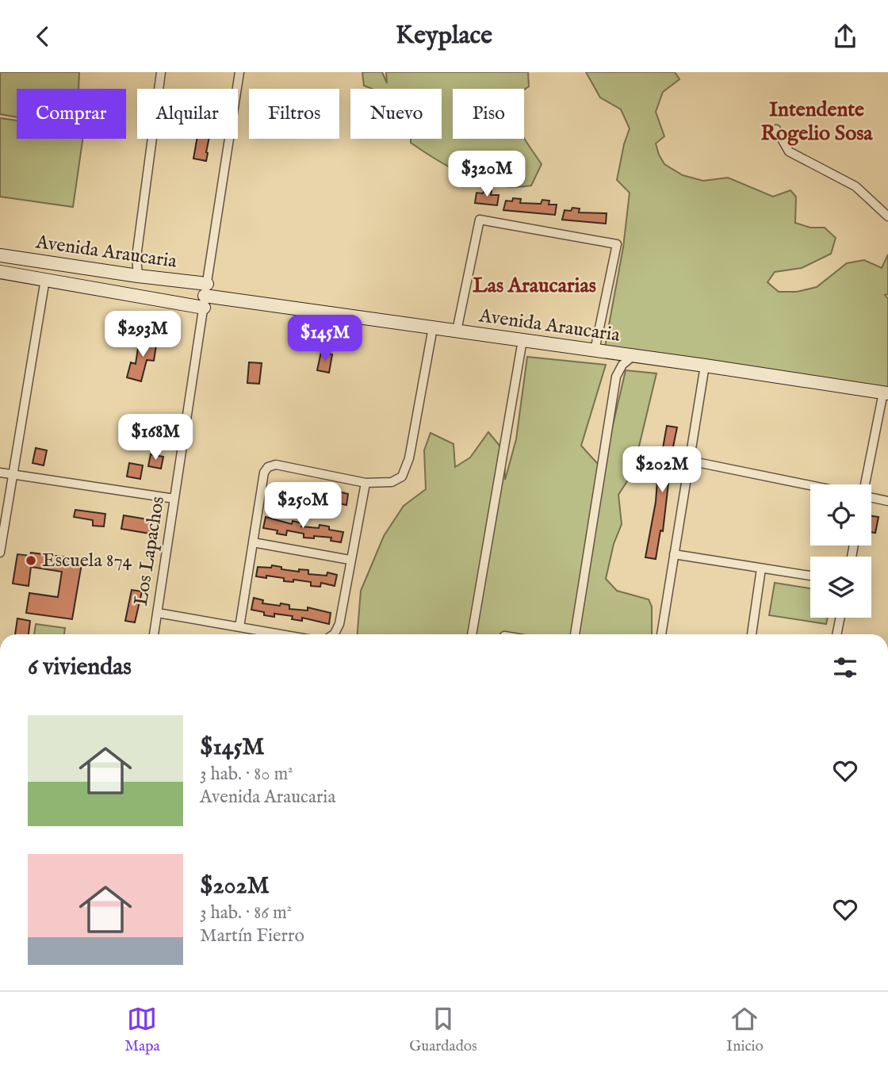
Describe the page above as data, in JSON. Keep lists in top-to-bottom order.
{
  "streets": {
    "main road": ["Avenida Araucaria"],
    "street": ["Los Lapachos"]
  },
  "crossings": [
    ["Avenida Araucaria", "Los Lapachos"]
  ],
  "districts": ["Intendente Rogelio Sosa", "Las Araucarias"],
  "places": ["Escuela 874"],
  "page": {
    "header": "Keyplace",
    "chip": [
      "Comprar",
      "Alquilar",
      "Filtros",
      "Nuevo",
      "Piso"
    ],
    "price": [
      "$320M",
      "$293M",
      "$145M",
      "$168M",
      "$202M",
      "$250M"
    ],
    "heading": "6 viviendas",
    "list": [
      {
        "name": "$145M",
        "note": "3 hab. · 80 m² · Avenida Araucaria"
      },
      {
        "name": "$202M",
        "note": "3 hab. · 86 m² · Martín Fierro"
      }
    ],
    "tabs": ["Mapa", "Guardados", "Inicio"]
  }
}
